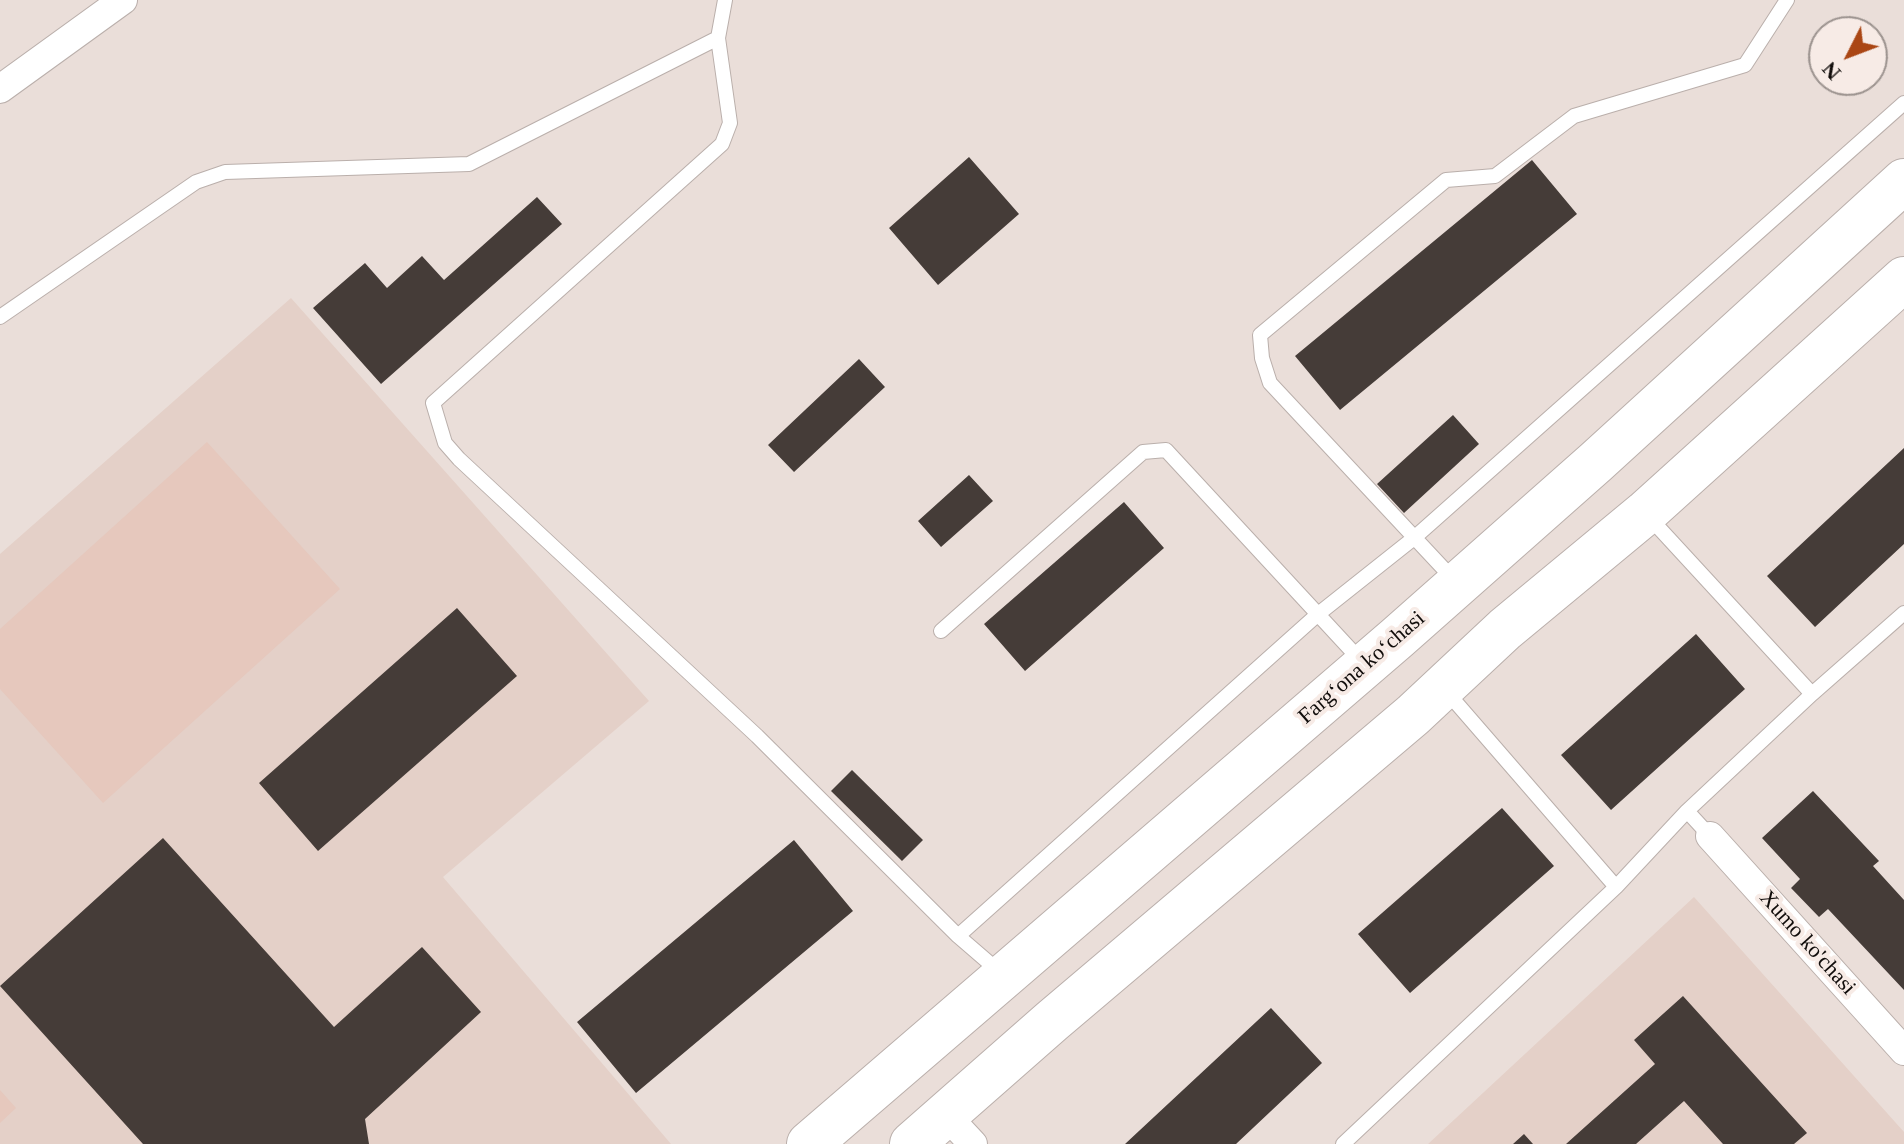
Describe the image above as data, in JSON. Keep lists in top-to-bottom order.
{
  "streets": {
    "main road": ["Fargʻona koʻchasi"],
    "street": ["Xumo ko'chasi"]
  },
  "north": "bottom left"
}
